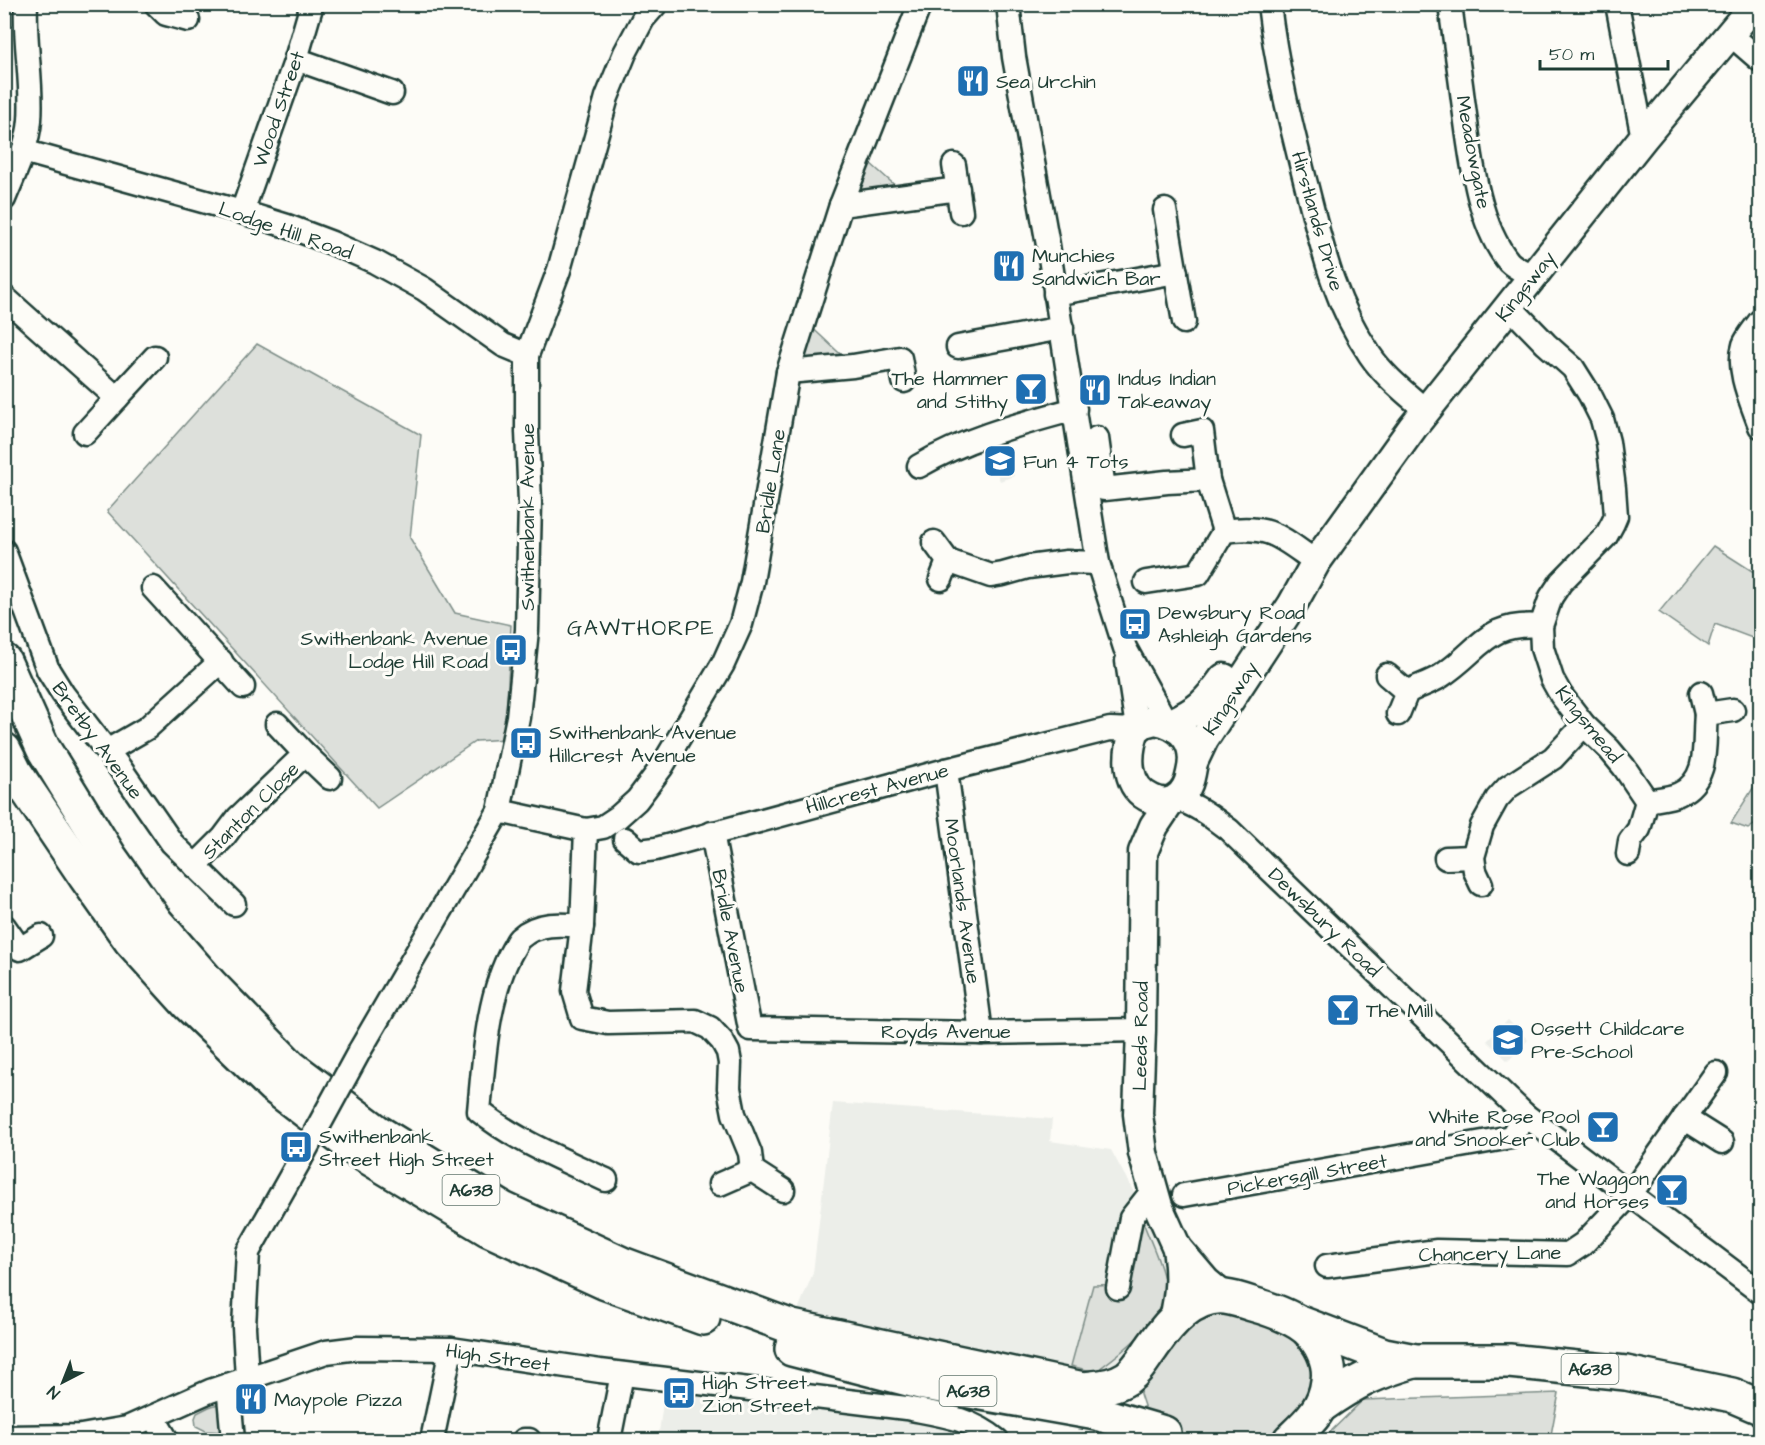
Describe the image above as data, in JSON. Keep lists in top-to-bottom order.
{
  "streets": {
    "highway": ["A638"],
    "main road": ["Kingsway", "Leeds Road"],
    "street": [
      "Wood Street",
      "Meadowgate",
      "Hirstlands Drive",
      "Lodge Hill Road",
      "Bridle Lane",
      "Swithenbank Avenue",
      "Kingsmead",
      "Bretby Avenue",
      "Hillcrest Avenue",
      "Stanton Close",
      "Moorlands Avenue",
      "Dewsbury Road",
      "Bridle Avenue",
      "Royds Avenue",
      "Pickersgill Street",
      "Chancery Lane",
      "High Street"
    ]
  },
  "crossings": [
    ["Wood Street", "Lodge Hill Road"],
    ["Meadowgate", "Kingsway"],
    ["Hirstlands Drive", "Kingsway"],
    ["Lodge Hill Road", "Swithenbank Avenue"],
    ["Kingsway", "Kingsmead"],
    ["Kingsway", "Hillcrest Avenue"],
    ["Kingsway", "Dewsbury Road"],
    ["Kingsway", "Leeds Road"],
    ["Swithenbank Avenue", "High Street"],
    ["Bretby Avenue", "Stanton Close"],
    ["Hillcrest Avenue", "Moorlands Avenue"],
    ["Hillcrest Avenue", "Dewsbury Road"],
    ["Hillcrest Avenue", "Bridle Avenue"],
    ["Hillcrest Avenue", "Leeds Road"],
    ["Moorlands Avenue", "Royds Avenue"],
    ["Dewsbury Road", "Leeds Road"],
    ["Dewsbury Road", "Pickersgill Street"],
    ["Dewsbury Road", "Chancery Lane"],
    ["Bridle Avenue", "Royds Avenue"],
    ["Royds Avenue", "Leeds Road"],
    ["Leeds Road", "A638"]
  ],
  "districts": ["GAWTHORPE"],
  "places": {
    "restaurant": [
      "Sea Urchin",
      "Munchies Sandwich Bar",
      "Indus Indian Takeaway",
      "Maypole Pizza"
    ],
    "bar": [
      "The Hammer and Stithy",
      "The Mill",
      "White Rose Pool and Snooker Club",
      "The Waggon and Horses"
    ],
    "school or university": ["Fun 4 Tots", "Ossett Childcare Pre-School"],
    "bus stop": [
      "Dewsbury Road Ashleigh Gardens",
      "Swithenbank Avenue Lodge Hill Road",
      "Swithenbank Avenue Hillcrest Avenue",
      "Swithenbank Street High Street",
      "High Street Zion Street"
    ]
  },
  "scale_bar": "50 m",
  "north": "bottom left"
}
